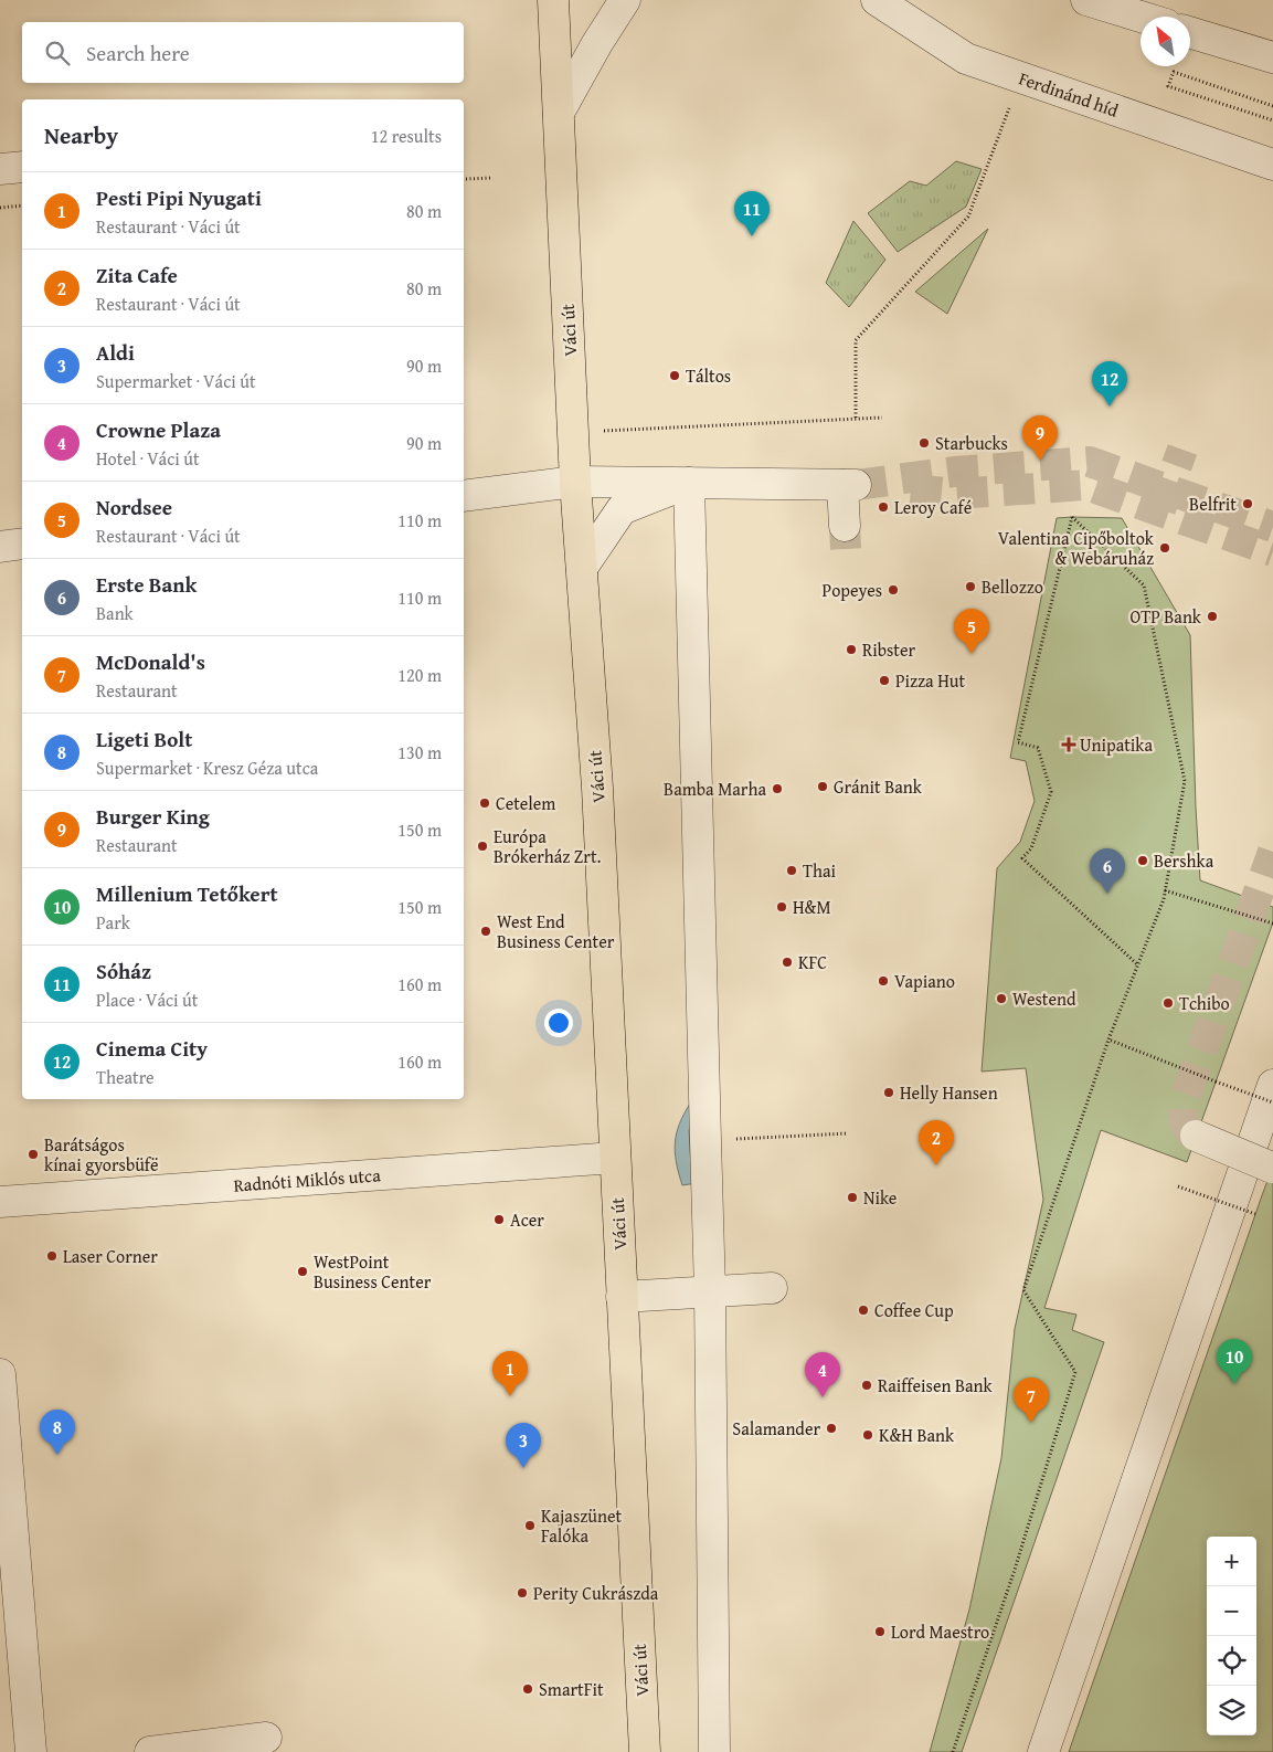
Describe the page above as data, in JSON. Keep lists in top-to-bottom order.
{
  "streets": {
    "main road": ["Váci út"],
    "street": ["Ferdinánd híd", "Radnóti Miklós utca"]
  },
  "crossings": [
    ["Váci út", "Radnóti Miklós utca"]
  ],
  "places": {
    "other": [
      "Táltos",
      "Starbucks",
      "Belfrit",
      "Leroy Café",
      "Valentina Cipőboltok & Webáruház",
      "Bellozzo",
      "Popeyes",
      "OTP Bank",
      "Ribster",
      "Pizza Hut",
      "Gránit Bank",
      "Bamba Marha",
      "Cetelem",
      "Európa Brókerház Zrt.",
      "Bershka",
      "Thai",
      "H&M",
      "West End Business Center",
      "KFC",
      "Vapiano",
      "Westend",
      "Tchibo",
      "Helly Hansen",
      "Barátságos kínai gyorsbüfë",
      "Nike",
      "Acer",
      "Laser Corner",
      "WestPoint Business Center",
      "Coffee Cup",
      "Raiffeisen Bank",
      "Salamander",
      "K&H Bank",
      "Kajaszünet Falóka",
      "Perity Cukrászda",
      "Lord Maestro",
      "SmartFit"
    ],
    "health": ["Unipatika"]
  },
  "north": "top left",
  "page": {
    "search": "Search here",
    "heading": ["Nearby", "12 results"],
    "list": [
      {
        "mark": "1",
        "name": "Pesti Pipi Nyugati",
        "note": "Restaurant · Váci út",
        "value": "80 m"
      },
      {
        "mark": "2",
        "name": "Zita Cafe",
        "note": "Restaurant · Váci út",
        "value": "80 m"
      },
      {
        "mark": "3",
        "name": "Aldi",
        "note": "Supermarket · Váci út",
        "value": "90 m"
      },
      {
        "mark": "4",
        "name": "Crowne Plaza",
        "note": "Hotel · Váci út",
        "value": "90 m"
      },
      {
        "mark": "5",
        "name": "Nordsee",
        "note": "Restaurant · Váci út",
        "value": "110 m"
      },
      {
        "mark": "6",
        "name": "Erste Bank",
        "note": "Bank",
        "value": "110 m"
      },
      {
        "mark": "7",
        "name": "McDonald's",
        "note": "Restaurant",
        "value": "120 m"
      },
      {
        "mark": "8",
        "name": "Ligeti Bolt",
        "note": "Supermarket · Kresz Géza utca",
        "value": "130 m"
      },
      {
        "mark": "9",
        "name": "Burger King",
        "note": "Restaurant",
        "value": "150 m"
      },
      {
        "mark": "10",
        "name": "Millenium Tetőkert",
        "note": "Park",
        "value": "150 m"
      },
      {
        "mark": "11",
        "name": "Sóház",
        "note": "Place · Váci út",
        "value": "160 m"
      },
      {
        "mark": "12",
        "name": "Cinema City",
        "note": "Theatre",
        "value": "160 m"
      }
    ],
    "pins": [
      "11",
      "12",
      "9",
      "5",
      "6",
      "2",
      "10",
      "1",
      "4",
      "7",
      "8",
      "3"
    ],
    "map_buttons": ["+", "−"]
  }
}
